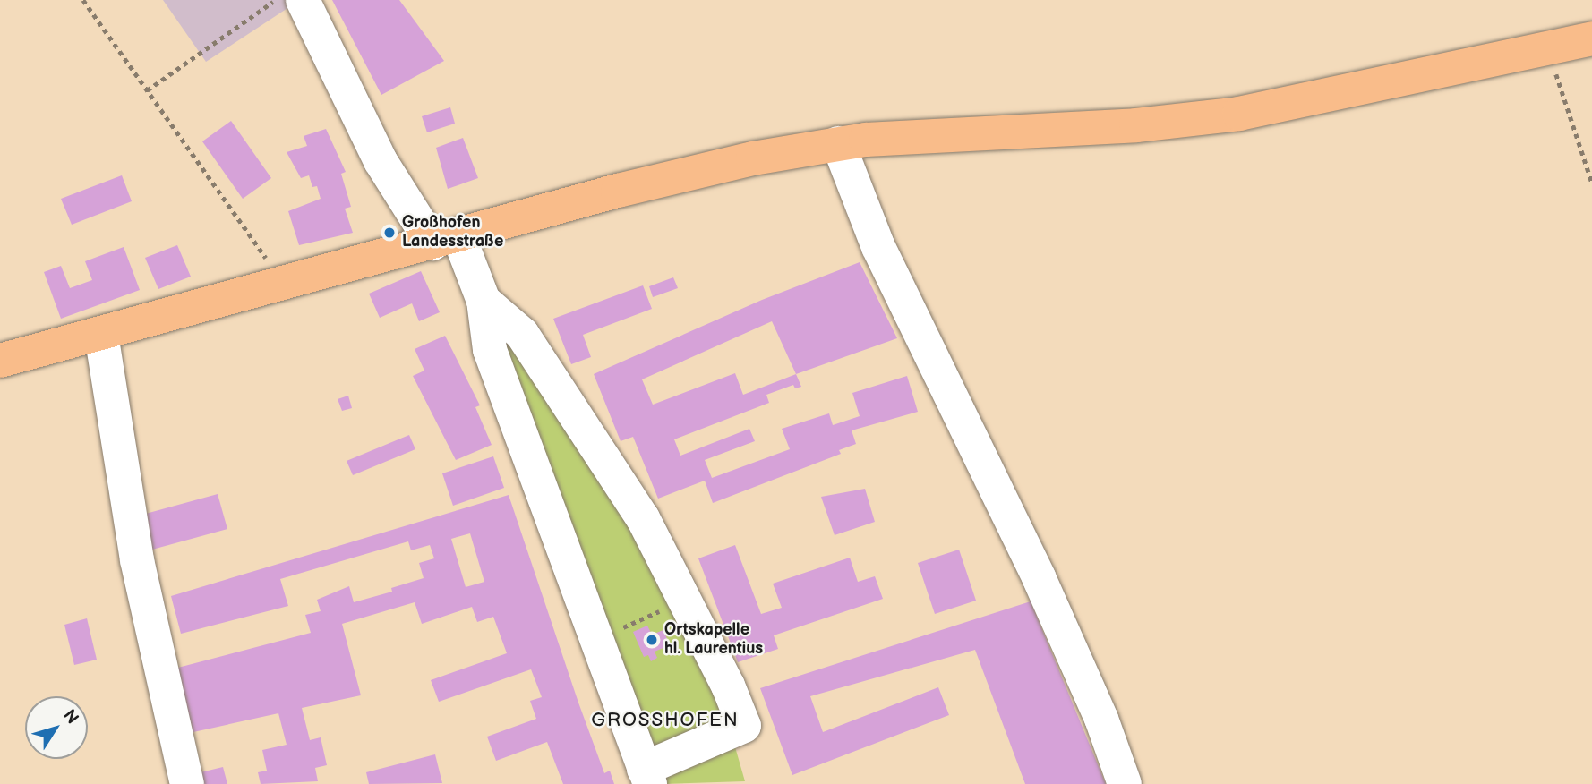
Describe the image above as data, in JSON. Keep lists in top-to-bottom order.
{
  "districts": ["GROSSHOFEN"],
  "places": ["Großhofen Landesstraße", "Ortskapelle hl. Laurentius"],
  "north": "top right"
}
